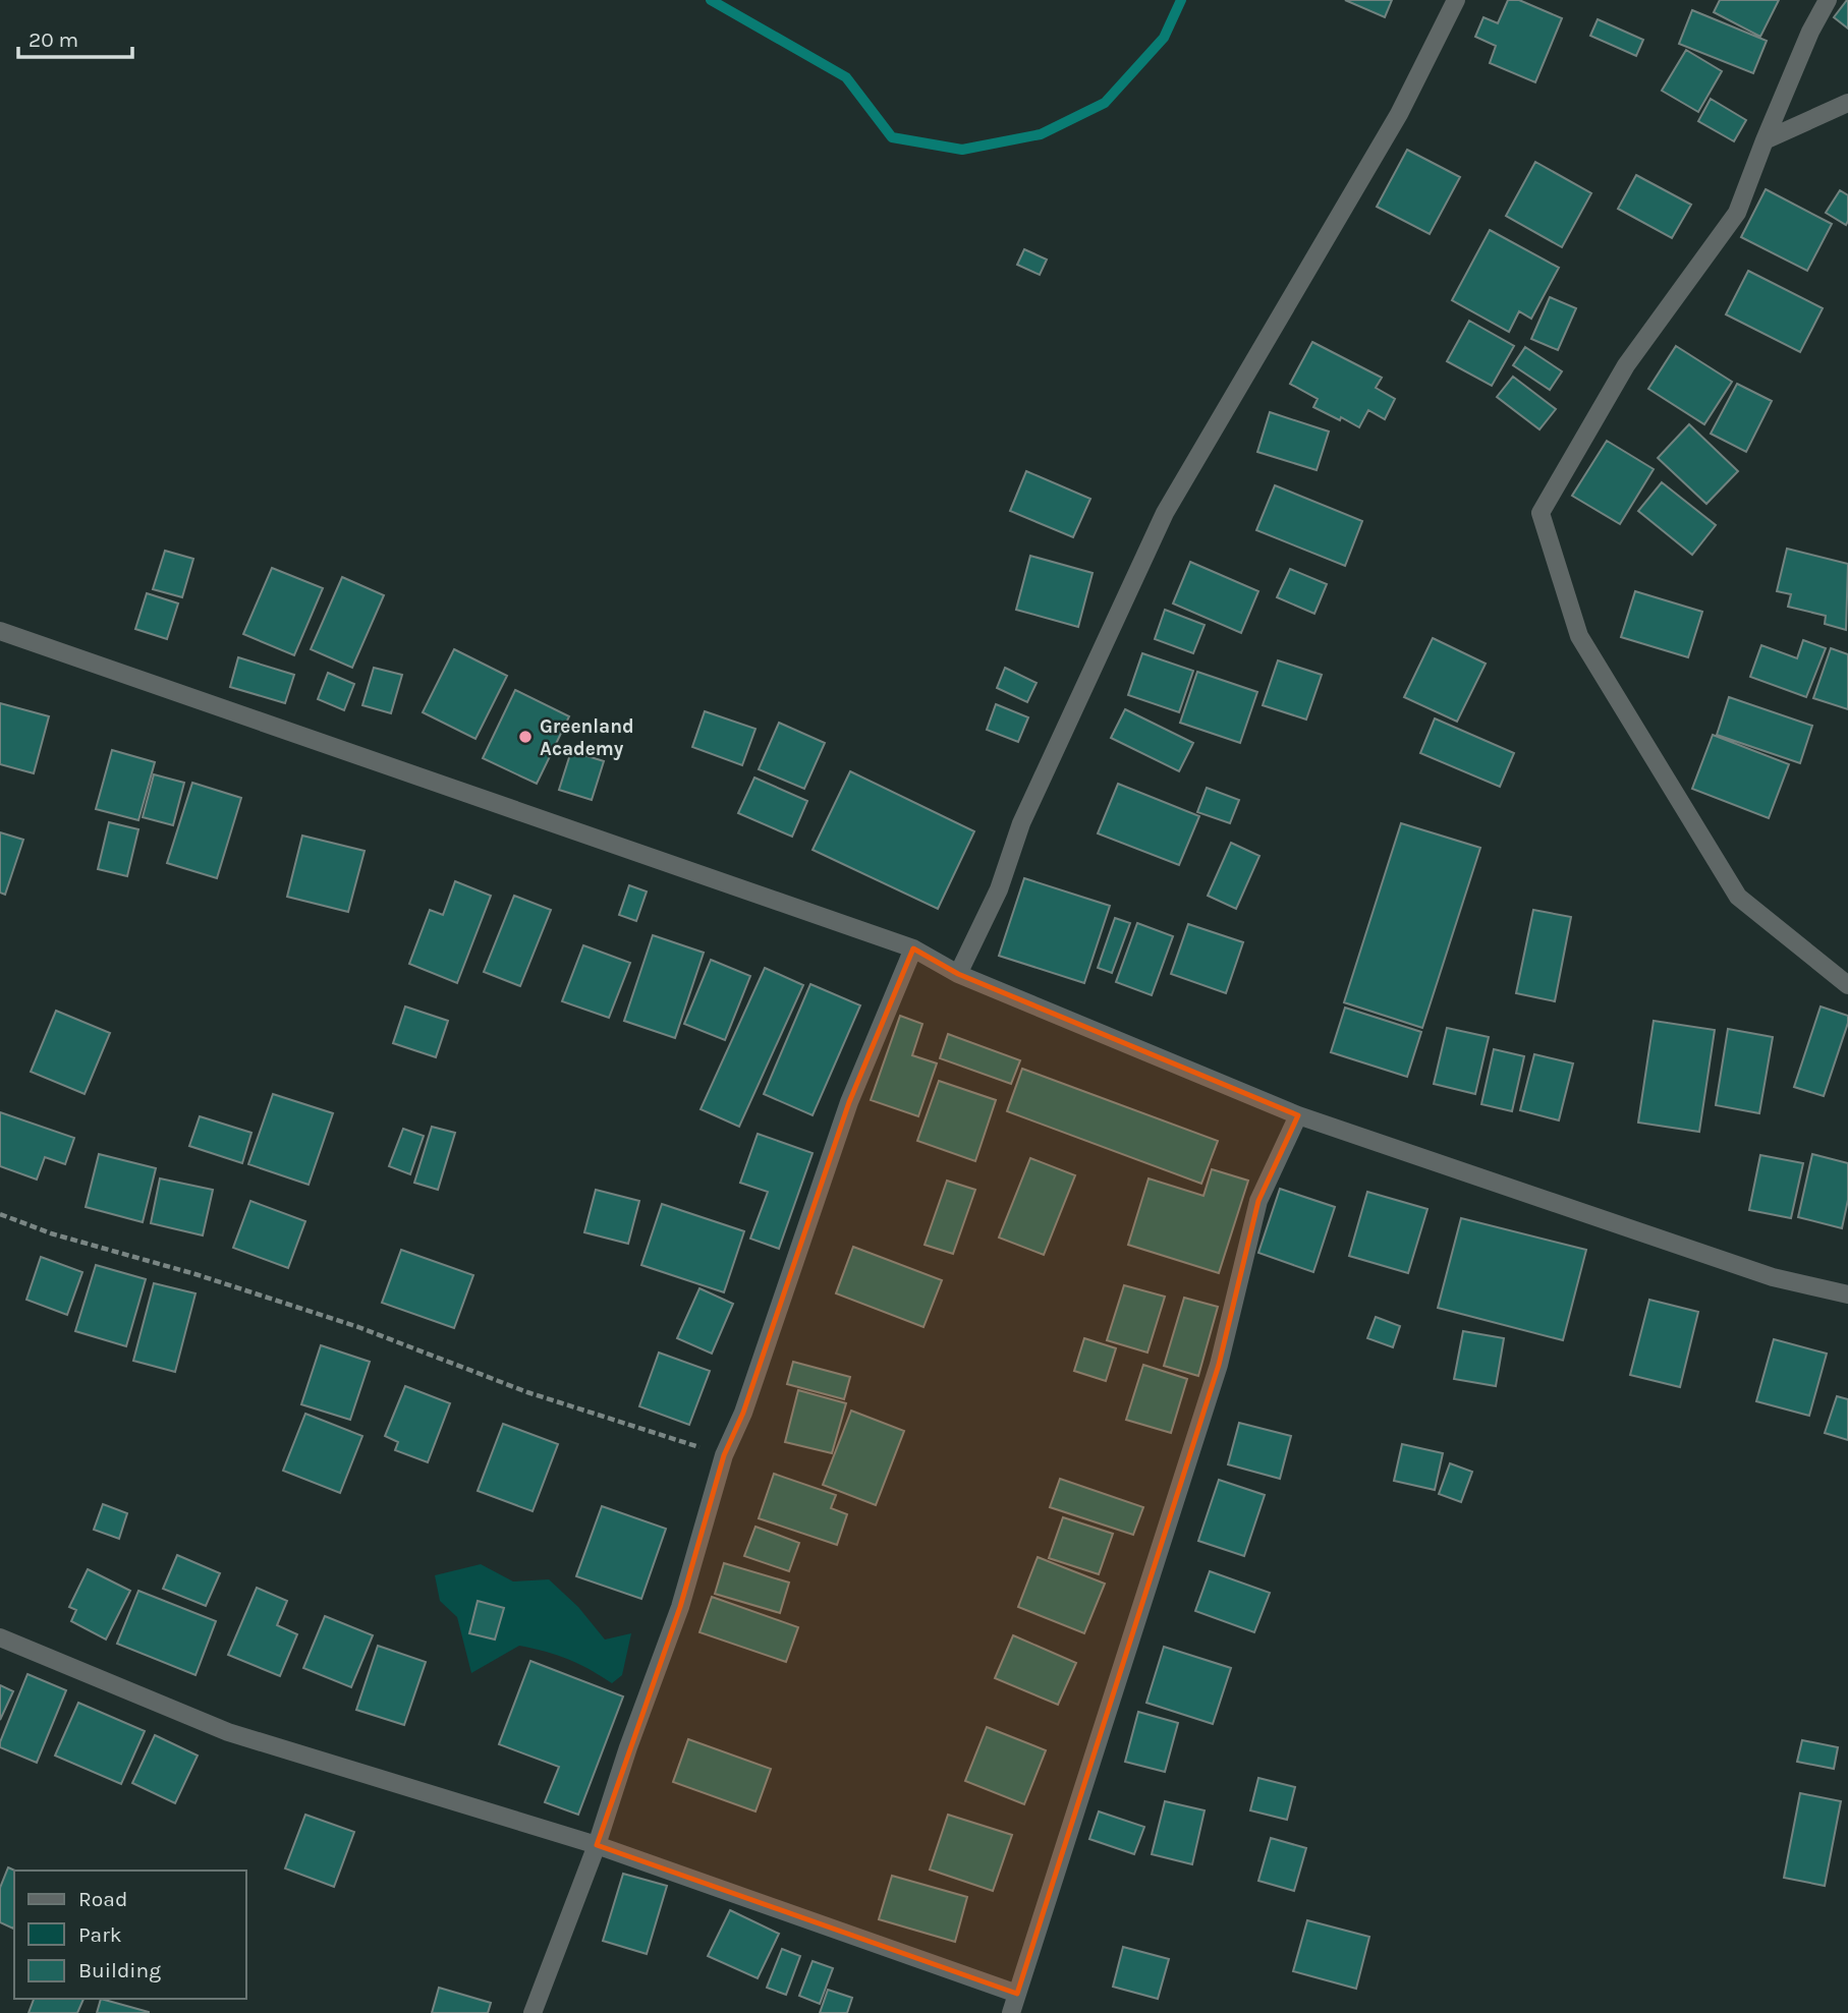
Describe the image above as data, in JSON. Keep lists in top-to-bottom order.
{
  "places": ["Greenland Academy"],
  "legend": ["Road", "Park", "Building"],
  "scale_bar": "20 m"
}
